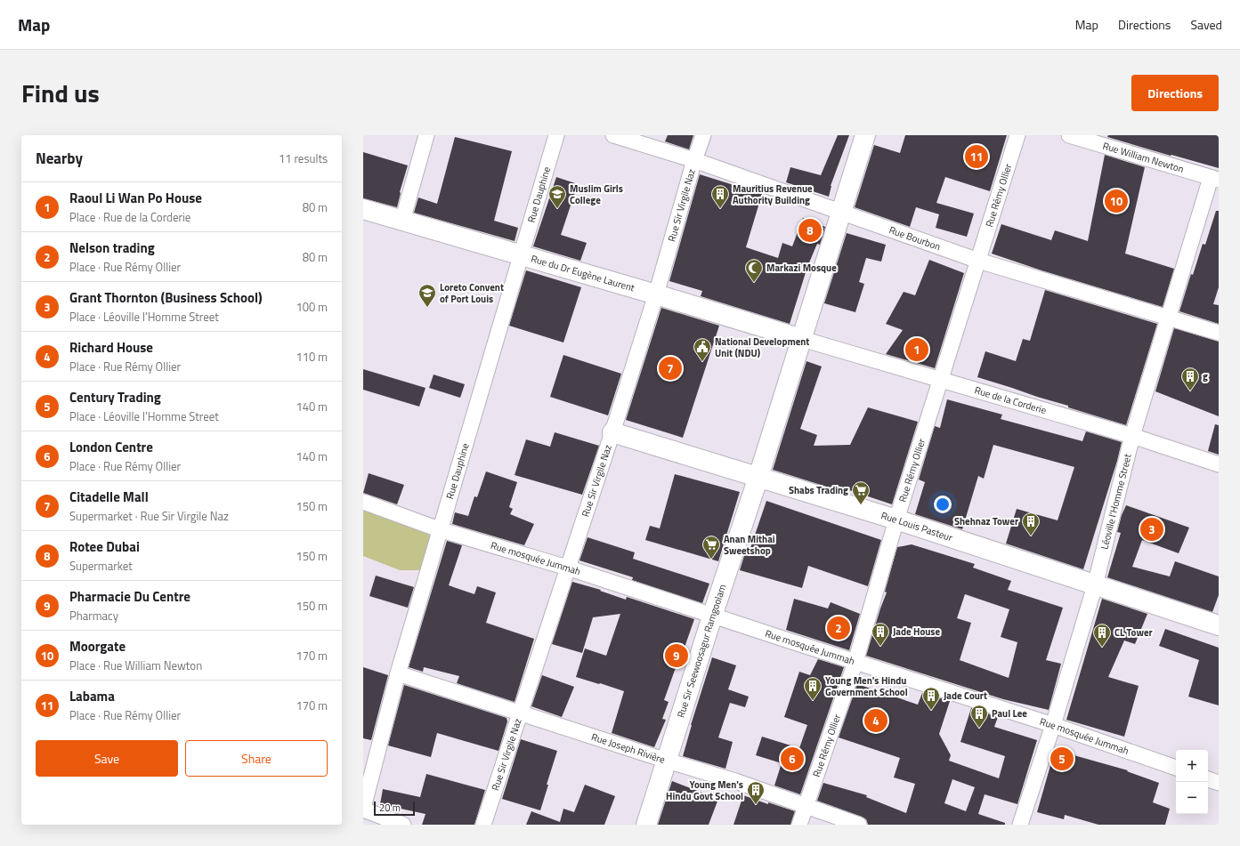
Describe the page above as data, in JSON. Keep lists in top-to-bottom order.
{
  "streets": {
    "main road": ["Rue du Dr Eugène Laurent", "Rue Louis Pasteur", "Rue Sir Seewoosagur Ramgoolam"],
    "street": [
      "Rue William Newton",
      "Rue Dauphine",
      "Rue Rémy Ollier",
      "Rue Sir Virgile Naz",
      "Rue Bourbon",
      "Rue de la Corderie",
      "Léoville l'Homme Street",
      "Rue mosquée Jummah",
      "Rue Joseph Rivière"
    ]
  },
  "crossings": [
    ["Rue William Newton", "Léoville l'Homme Street"],
    ["Rue Dauphine", "Rue du Dr Eugène Laurent"],
    ["Rue Dauphine", "Rue mosquée Jummah"],
    ["Rue Dauphine", "Rue Joseph Rivière"],
    ["Rue Rémy Ollier", "Rue Bourbon"],
    ["Rue Rémy Ollier", "Rue de la Corderie"],
    ["Rue Rémy Ollier", "Rue Louis Pasteur"],
    ["Rue Rémy Ollier", "Rue mosquée Jummah"],
    ["Rue Rémy Ollier", "Rue Joseph Rivière"],
    ["Rue Sir Virgile Naz", "Rue Bourbon"],
    ["Rue Sir Virgile Naz", "Rue du Dr Eugène Laurent"],
    ["Rue Sir Virgile Naz", "Rue Louis Pasteur"],
    ["Rue Sir Virgile Naz", "Rue mosquée Jummah"],
    ["Rue Sir Virgile Naz", "Rue Joseph Rivière"],
    ["Rue Bourbon", "Léoville l'Homme Street"],
    ["Rue Bourbon", "Rue Sir Seewoosagur Ramgoolam"],
    ["Rue du Dr Eugène Laurent", "Rue de la Corderie"],
    ["Rue du Dr Eugène Laurent", "Rue Sir Seewoosagur Ramgoolam"],
    ["Rue de la Corderie", "Léoville l'Homme Street"],
    ["Rue de la Corderie", "Rue Sir Seewoosagur Ramgoolam"],
    ["Léoville l'Homme Street", "Rue Louis Pasteur"],
    ["Léoville l'Homme Street", "Rue mosquée Jummah"],
    ["Rue Louis Pasteur", "Rue Sir Seewoosagur Ramgoolam"],
    ["Rue mosquée Jummah", "Rue Sir Seewoosagur Ramgoolam"],
    ["Rue Sir Seewoosagur Ramgoolam", "Rue Joseph Rivière"]
  ],
  "places": {
    "school or university": ["Muslim Girls College", "Loreto Convent of Port Louis"],
    "building": [
      "Mauritius Revenue Authority Building",
      "g",
      "Shehnaz Tower",
      "Jade House",
      "CL Tower",
      "Young Men's Hindu Government School",
      "Jade Court",
      "Paul Lee",
      "Young Men's Hindu Govt School"
    ],
    "mosque": ["Markazi Mosque"],
    "public building": ["National Development Unit (NDU)"],
    "supermarket": ["Shabs Trading", "Anan Mithai Sweetshop"]
  },
  "scale_bar": "20 m",
  "page": {
    "header": "Map",
    "nav": ["Map", "Directions", "Saved"],
    "title": "Find us",
    "buttons": [
      "Directions",
      ["Save", "Share"]
    ],
    "heading": ["Nearby", "11 results"],
    "pins": [
      "11",
      "10",
      "8",
      "1",
      "7",
      "3",
      "2",
      "9",
      "4",
      "5",
      "6"
    ],
    "list": [
      {
        "mark": "1",
        "name": "Raoul Li Wan Po House",
        "note": "Place · Rue de la Corderie",
        "value": "80 m"
      },
      {
        "mark": "2",
        "name": "Nelson trading",
        "note": "Place · Rue Rémy Ollier",
        "value": "80 m"
      },
      {
        "mark": "3",
        "name": "Grant Thornton (Business School)",
        "note": "Place · Léoville l'Homme Street",
        "value": "100 m"
      },
      {
        "mark": "4",
        "name": "Richard House",
        "note": "Place · Rue Rémy Ollier",
        "value": "110 m"
      },
      {
        "mark": "5",
        "name": "Century Trading",
        "note": "Place · Léoville l'Homme Street",
        "value": "140 m"
      },
      {
        "mark": "6",
        "name": "London Centre",
        "note": "Place · Rue Rémy Ollier",
        "value": "140 m"
      },
      {
        "mark": "7",
        "name": "Citadelle Mall",
        "note": "Supermarket · Rue Sir Virgile Naz",
        "value": "150 m"
      },
      {
        "mark": "8",
        "name": "Rotee Dubai",
        "note": "Supermarket",
        "value": "150 m"
      },
      {
        "mark": "9",
        "name": "Pharmacie Du Centre",
        "note": "Pharmacy",
        "value": "150 m"
      },
      {
        "mark": "10",
        "name": "Moorgate",
        "note": "Place · Rue William Newton",
        "value": "170 m"
      },
      {
        "mark": "11",
        "name": "Labama",
        "note": "Place · Rue Rémy Ollier",
        "value": "170 m"
      }
    ],
    "map_buttons": ["+", "−"],
    "scale": "20 m"
  }
}
